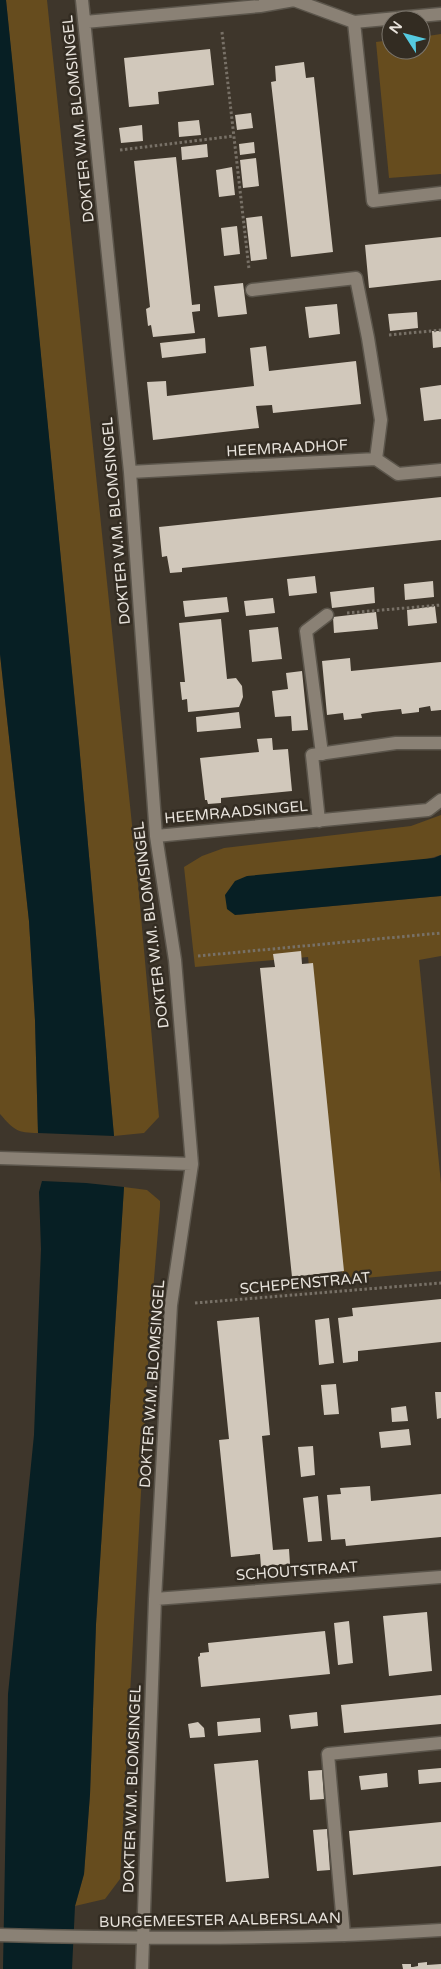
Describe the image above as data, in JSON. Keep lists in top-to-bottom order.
{
  "streets": {
    "street": [
      "DOKTER W.M. BLOMSINGEL",
      "HEEMRAADHOF",
      "HEEMRAADSINGEL",
      "SCHOUTSTRAAT",
      "BURGEMEESTER AALBERSLAAN"
    ],
    "path": ["SCHEPENSTRAAT"]
  },
  "crossings": [
    ["DOKTER W.M. BLOMSINGEL", "HEEMRAADHOF"],
    ["DOKTER W.M. BLOMSINGEL", "HEEMRAADSINGEL"],
    ["DOKTER W.M. BLOMSINGEL", "SCHEPENSTRAAT"],
    ["DOKTER W.M. BLOMSINGEL", "SCHOUTSTRAAT"],
    ["DOKTER W.M. BLOMSINGEL", "BURGEMEESTER AALBERSLAAN"]
  ],
  "north": "top left"
}
